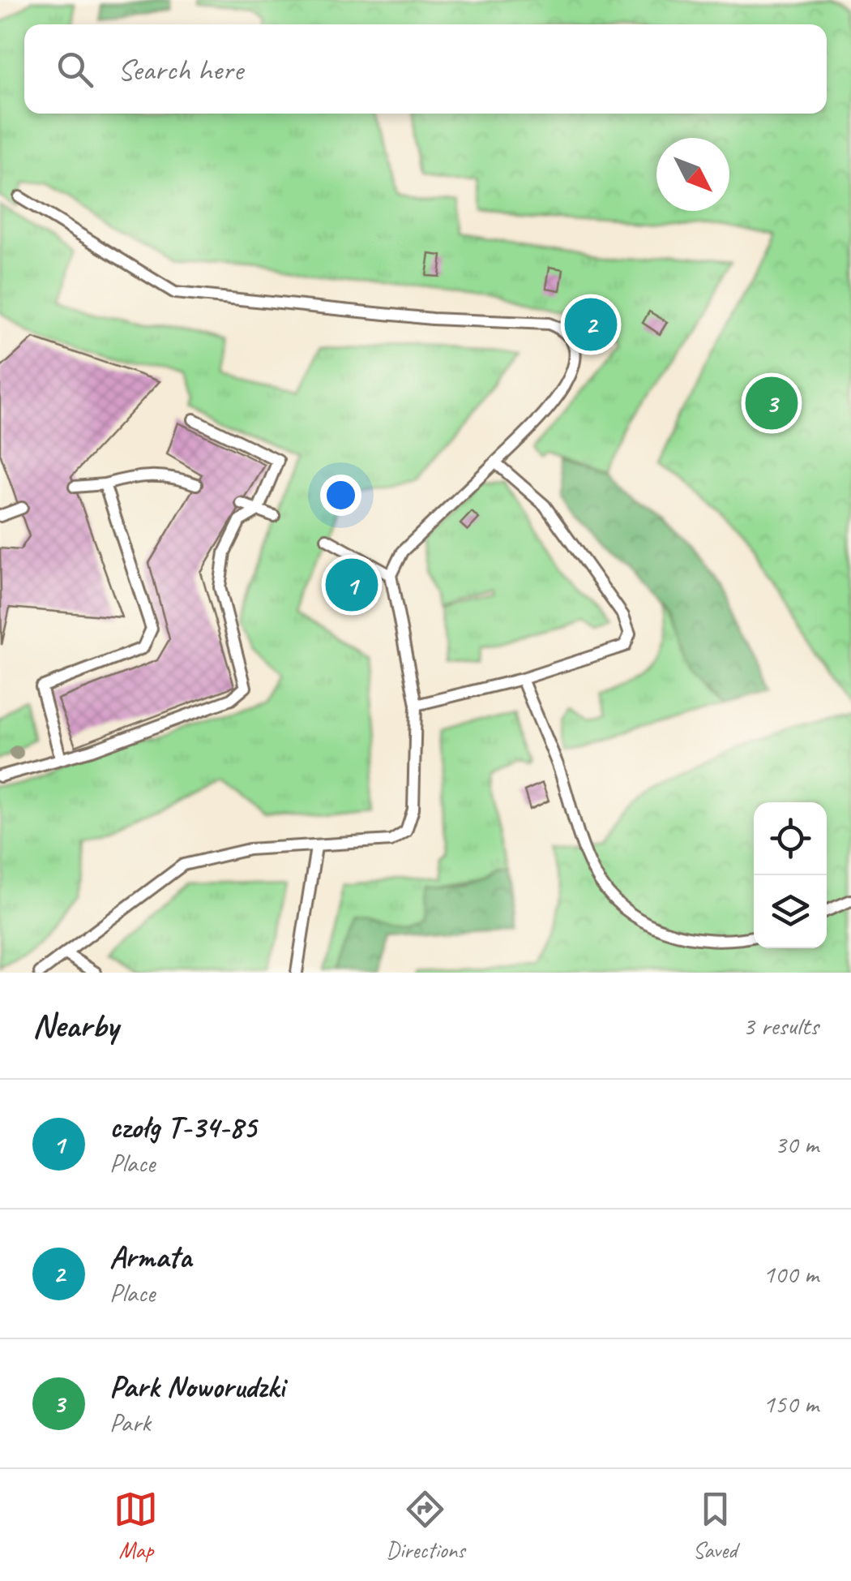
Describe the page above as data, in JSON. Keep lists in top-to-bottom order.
{
  "north": "bottom right",
  "page": {
    "search": "Search here",
    "pins": ["2", "3", "1"],
    "heading": ["Nearby", "3 results"],
    "list": [
      {
        "mark": "1",
        "name": "czołg T-34-85",
        "note": "Place",
        "value": "30 m"
      },
      {
        "mark": "2",
        "name": "Armata",
        "note": "Place",
        "value": "100 m"
      },
      {
        "mark": "3",
        "name": "Park Noworudzki",
        "note": "Park",
        "value": "150 m"
      }
    ],
    "nav": ["Map", "Directions", "Saved"]
  }
}
